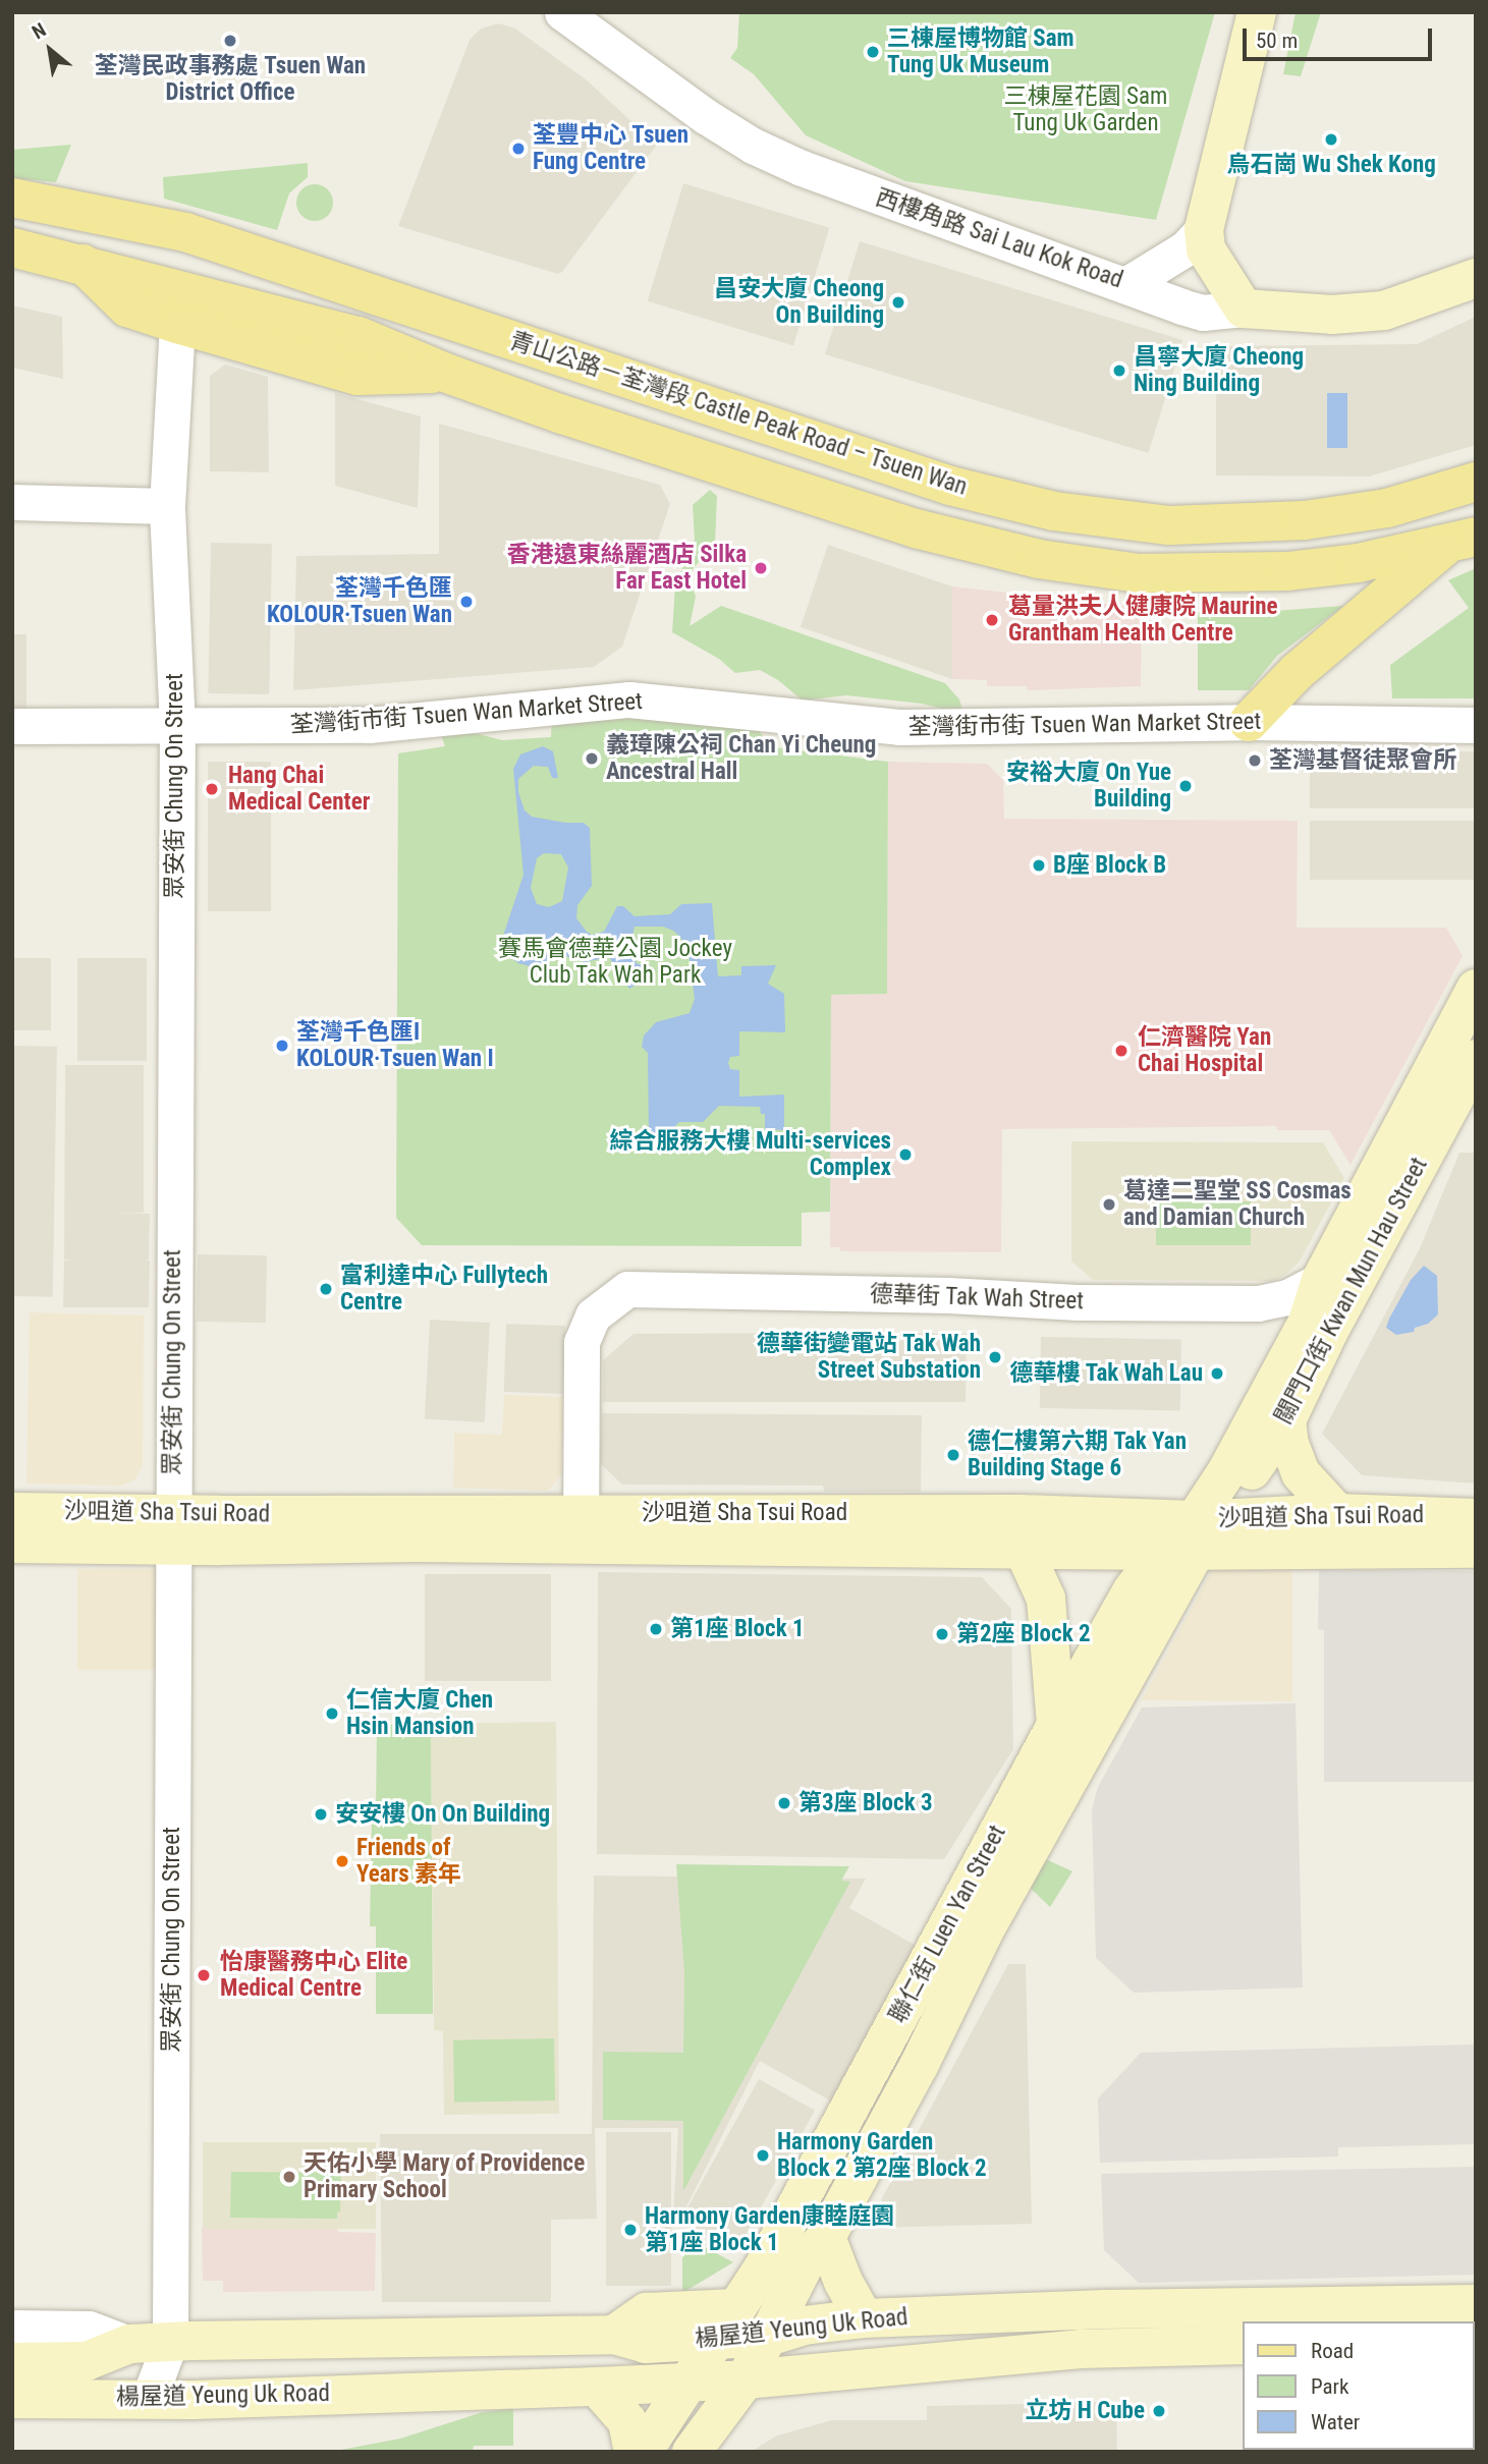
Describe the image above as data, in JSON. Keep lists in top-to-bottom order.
{
  "streets": {
    "main road": [
      "西樓角路 Sai Lau Kok Road",
      "青山公路－荃灣段 Castle Peak Road – Tsuen Wan",
      "關門口街 Kwan Mun Hau Street",
      "沙咀道 Sha Tsui Road",
      "聯仁街 Luen Yan Street",
      "楊屋道 Yeung Uk Road"
    ],
    "street": ["荃灣街市街 Tsuen Wan Market Street", "眾安街 Chung On Street", "德華街 Tak Wah Street"]
  },
  "crossings": [
    ["荃灣街市街 Tsuen Wan Market Street", "眾安街 Chung On Street"],
    ["眾安街 Chung On Street", "沙咀道 Sha Tsui Road"],
    ["眾安街 Chung On Street", "楊屋道 Yeung Uk Road"],
    ["關門口街 Kwan Mun Hau Street", "德華街 Tak Wah Street"],
    ["關門口街 Kwan Mun Hau Street", "沙咀道 Sha Tsui Road"],
    ["關門口街 Kwan Mun Hau Street", "聯仁街 Luen Yan Street"],
    ["德華街 Tak Wah Street", "沙咀道 Sha Tsui Road"],
    ["沙咀道 Sha Tsui Road", "聯仁街 Luen Yan Street"],
    ["聯仁街 Luen Yan Street", "楊屋道 Yeung Uk Road"]
  ],
  "parks": ["三棟屋花園 Sam Tung Uk Garden", "賽馬會德華公園 Jockey Club Tak Wah Park"],
  "places": [
    "荃灣民政事務處 Tsuen Wan District Office",
    "三棟屋博物館 Sam Tung Uk Museum",
    "烏石崗 Wu Shek Kong",
    "荃豐中心 Tsuen Fung Centre",
    "昌安大廈 Cheong On Building",
    "昌寧大廈 Cheong Ning Building",
    "香港遠東絲麗酒店 Silka Far East Hotel",
    "荃灣千色匯 KOLOUR‧Tsuen Wan",
    "葛量洪夫人健康院 Maurine Grantham Health Centre",
    "義璋陳公祠 Chan Yi Cheung Ancestral Hall",
    "荃灣基督徒聚會所",
    "安裕大廈 On Yue Building",
    "Hang Chai Medical Center",
    "B座 Block B",
    "荃灣千色匯I KOLOUR‧Tsuen Wan I",
    "仁濟醫院 Yan Chai Hospital",
    "綜合服務大樓 Multi-services Complex",
    "葛達二聖堂 SS Cosmas and Damian Church",
    "富利達中心 Fullytech Centre",
    "德華街變電站 Tak Wah Street Substation",
    "德華樓 Tak Wah Lau",
    "德仁樓第六期 Tak Yan Building Stage 6",
    "第1座 Block 1",
    "第2座 Block 2",
    "仁信大廈 Chen Hsin Mansion",
    "第3座 Block 3",
    "安安樓 On On Building",
    "Friends of Years 素年",
    "怡康醫務中心 Elite Medical Centre",
    "Harmony Garden Block 2 第2座 Block 2",
    "天佑小學 Mary of Providence Primary School",
    "Harmony Garden康睦庭園 第1座 Block 1",
    "立坊 H Cube"
  ],
  "legend": ["Road", "Park", "Water"],
  "scale_bar": "50 m",
  "north": "top left"
}
